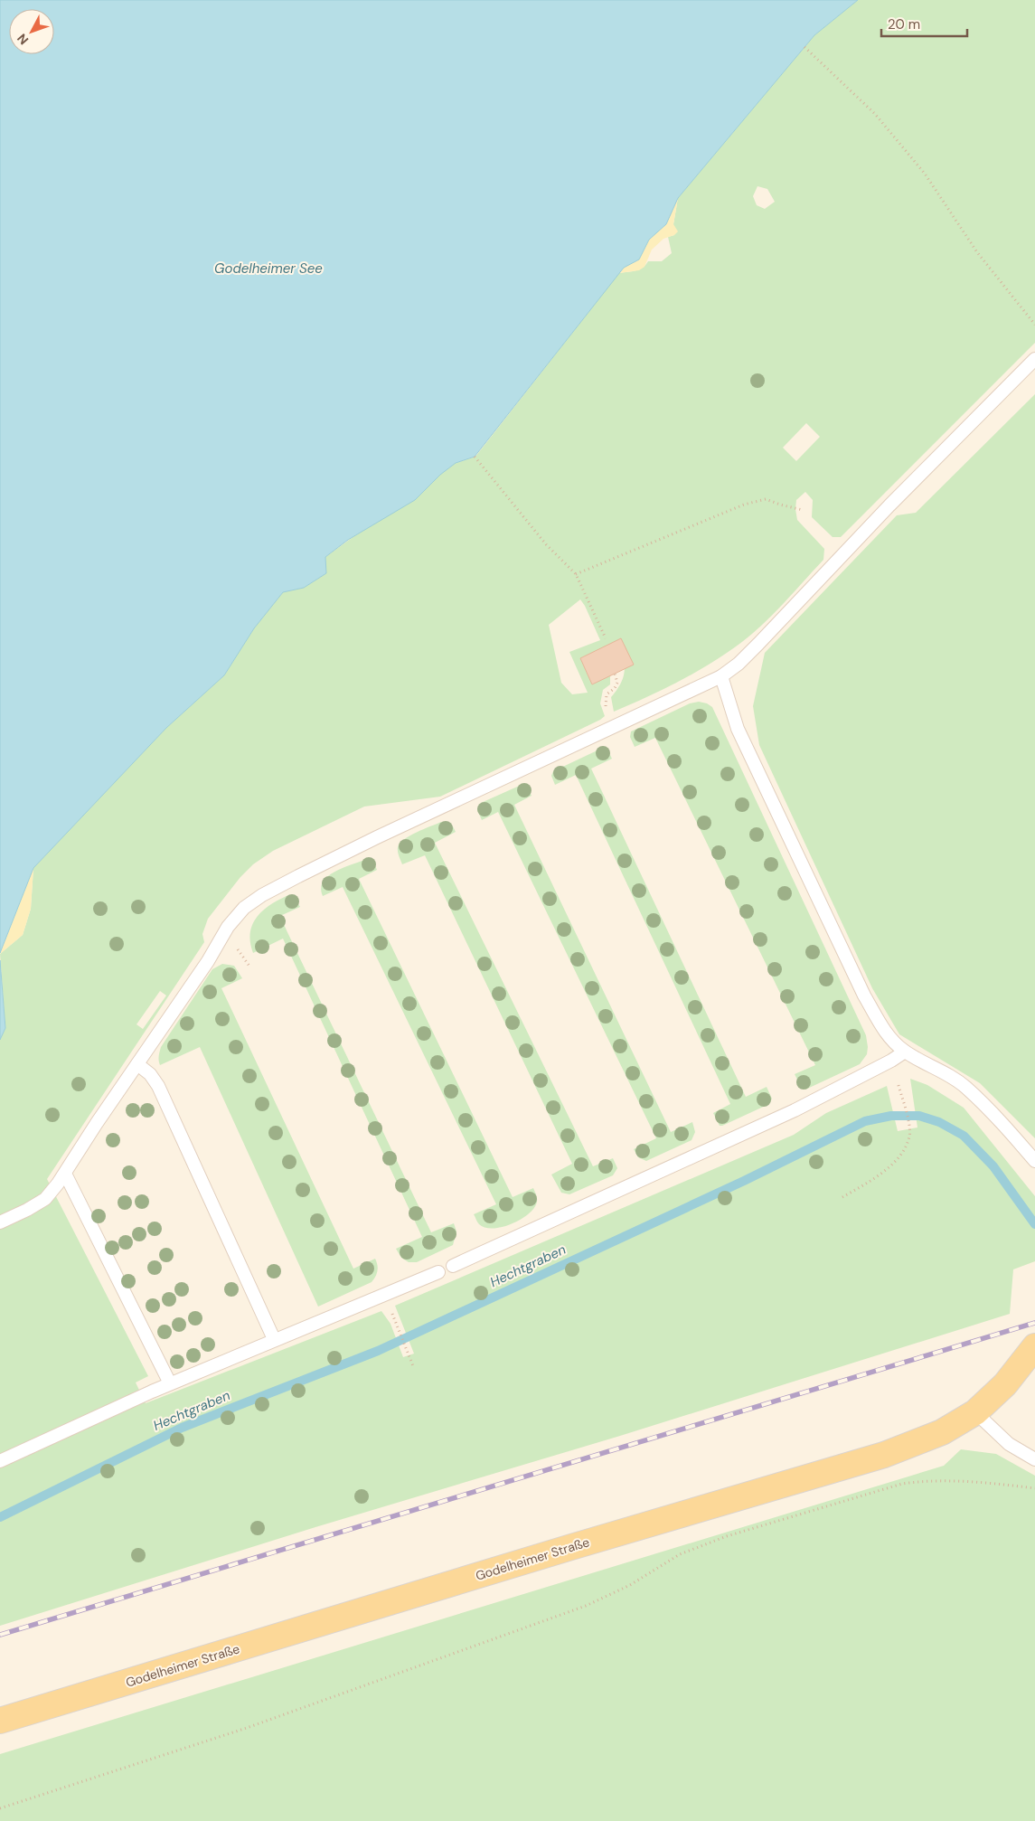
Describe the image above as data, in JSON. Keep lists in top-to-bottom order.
{
  "streets": {
    "main road": ["Godelheimer Straße"]
  },
  "water": ["Godelheimer See", "Hechtgraben"],
  "scale_bar": "20 m",
  "north": "bottom left"
}
